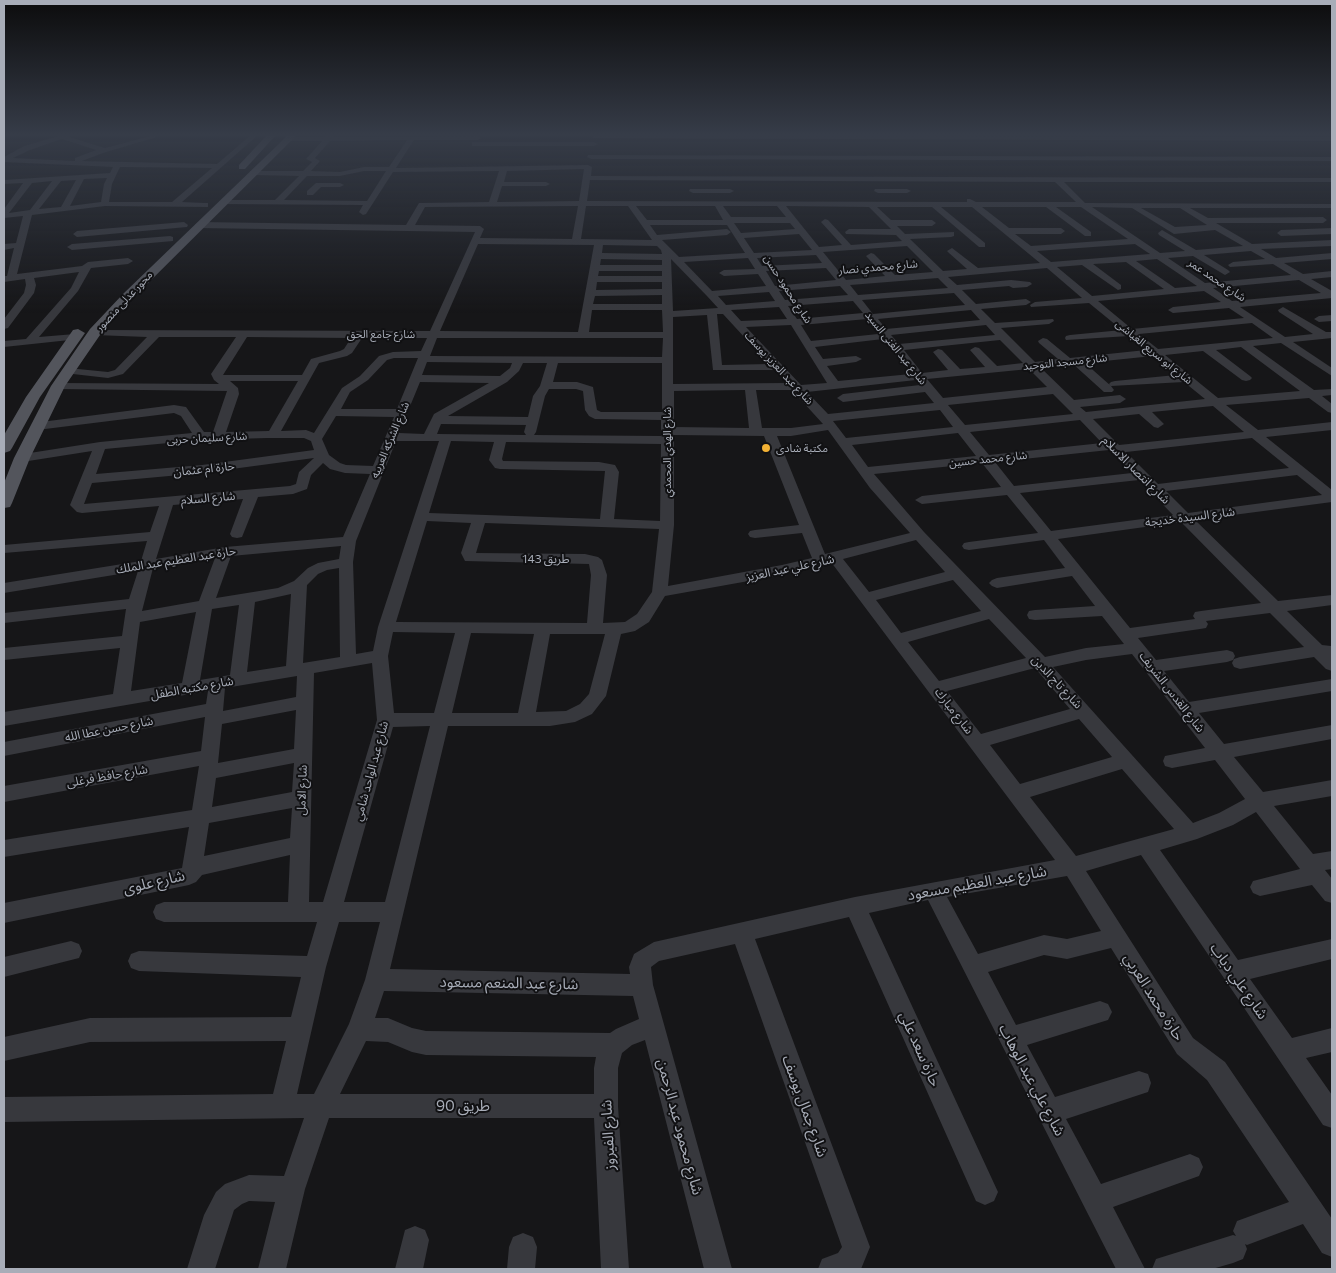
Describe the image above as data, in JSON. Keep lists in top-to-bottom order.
{
  "streets": {
    "main road": ["محور عدلى منصور"],
    "street": [
      "شارع محمدي نصار",
      "شارع محمد عمر",
      "شارع محمود حسن",
      "شارع جامع الحق",
      "شارع عبد الغنى السيد",
      "شارع ابو سريع الغباشى",
      "شارع مسجد التوحيد",
      "شارع عبد العزيز يوسف",
      "شارع سليمان حربى",
      "شارع الشركه العربيه",
      "شارع الهدي المحمدي",
      "شارع محمد حسين",
      "حارة ام عثمان",
      "شارع انتصار الاسلام",
      "شارع السلام",
      "شارع السيدة خديجة",
      "طريق 143",
      "حارة عبد العظيم عبد الملك",
      "شارع علي عبد العزيز",
      "شارع تاج الدين",
      "شارع مكتبه الطفل",
      "شارع القدس الشريف",
      "شارع مبارك",
      "شارع حسن عطا الله",
      "شارع عبد الواحد شامي",
      "شارع حافظ فرغلى",
      "شارع الامل",
      "شارع علوى",
      "شارع عبد العظيم مسعود",
      "شارع علي دياب",
      "شارع عبد المنعم مسعود",
      "حارة محمد العربي",
      "حارة سعد علي",
      "شارع علي عبد الوهاب",
      "طريق 90",
      "شارع جمال يوسف",
      "شارع محمود عبد الرحمن",
      "شارع الفيروز"
    ]
  },
  "crossings": [
    ["شارع محمدي نصار", "شارع محمد عمر"],
    ["شارع محمدي نصار", "شارع محمود حسن"],
    ["شارع محمدي نصار", "شارع عبد الغنى السيد"],
    ["شارع محمدي نصار", "شارع ابو سريع الغباشى"],
    ["شارع محمدي نصار", "شارع عبد العزيز يوسف"],
    ["شارع محمدي نصار", "شارع انتصار الاسلام"],
    ["شارع محمد عمر", "شارع مسجد التوحيد"],
    ["شارع محمود حسن", "شارع مسجد التوحيد"],
    ["محور عدلى منصور", "شارع جامع الحق"],
    ["محور عدلى منصور", "شارع سليمان حربى"],
    ["شارع جامع الحق", "شارع الشركه العربيه"],
    ["شارع جامع الحق", "شارع الهدي المحمدي"],
    ["شارع عبد الغنى السيد", "شارع مسجد التوحيد"],
    ["شارع عبد الغنى السيد", "شارع محمد حسين"],
    ["شارع عبد الغنى السيد", "شارع القدس الشريف"],
    ["شارع ابو سريع الغباشى", "شارع مسجد التوحيد"],
    ["شارع ابو سريع الغباشى", "شارع محمد حسين"],
    ["شارع ابو سريع الغباشى", "شارع السيدة خديجة"],
    ["شارع مسجد التوحيد", "شارع عبد العزيز يوسف"],
    ["شارع مسجد التوحيد", "شارع الهدي المحمدي"],
    ["شارع مسجد التوحيد", "شارع انتصار الاسلام"],
    ["شارع مسجد التوحيد", "شارع مبارك"],
    ["شارع عبد العزيز يوسف", "شارع الهدي المحمدي"],
    ["شارع عبد العزيز يوسف", "شارع محمد حسين"],
    ["شارع عبد العزيز يوسف", "شارع علي عبد العزيز"],
    ["شارع عبد العزيز يوسف", "شارع تاج الدين"],
    ["شارع الشركه العربيه", "حارة عبد العظيم عبد الملك"],
    ["شارع الشركه العربيه", "شارع مكتبه الطفل"],
    ["شارع الهدي المحمدي", "طريق 143"],
    ["شارع الهدي المحمدي", "شارع علي عبد العزيز"],
    ["شارع الهدي المحمدي", "شارع عبد الواحد شامي"],
    ["شارع محمد حسين", "شارع انتصار الاسلام"],
    ["حارة ام عثمان", "شارع السلام"],
    ["شارع انتصار الاسلام", "شارع السيدة خديجة"],
    ["شارع السيدة خديجة", "شارع القدس الشريف"],
    ["شارع علي عبد العزيز", "شارع تاج الدين"],
    ["شارع علي عبد العزيز", "شارع مبارك"],
    ["شارع تاج الدين", "شارع عبد العظيم مسعود"],
    ["شارع مكتبه الطفل", "شارع عبد الواحد شامي"],
    ["شارع مكتبه الطفل", "شارع الامل"],
    ["شارع القدس الشريف", "شارع عبد العظيم مسعود"],
    ["شارع مبارك", "شارع عبد العظيم مسعود"],
    ["شارع مبارك", "حارة محمد العربي"],
    ["شارع حسن عطا الله", "شارع الامل"],
    ["شارع عبد الواحد شامي", "طريق 90"],
    ["شارع حافظ فرغلى", "شارع الامل"],
    ["شارع الامل", "شارع علوى"],
    ["شارع عبد العظيم مسعود", "شارع علي دياب"],
    ["شارع عبد العظيم مسعود", "شارع عبد المنعم مسعود"],
    ["شارع عبد العظيم مسعود", "حارة محمد العربي"],
    ["شارع عبد العظيم مسعود", "حارة سعد علي"],
    ["شارع عبد العظيم مسعود", "شارع علي عبد الوهاب"],
    ["شارع عبد العظيم مسعود", "شارع جمال يوسف"],
    ["شارع عبد العظيم مسعود", "شارع محمود عبد الرحمن"],
    ["شارع عبد المنعم مسعود", "شارع محمود عبد الرحمن"],
    ["طريق 90", "شارع الفيروز"]
  ],
  "places": ["مكتبة شادى"]
}
